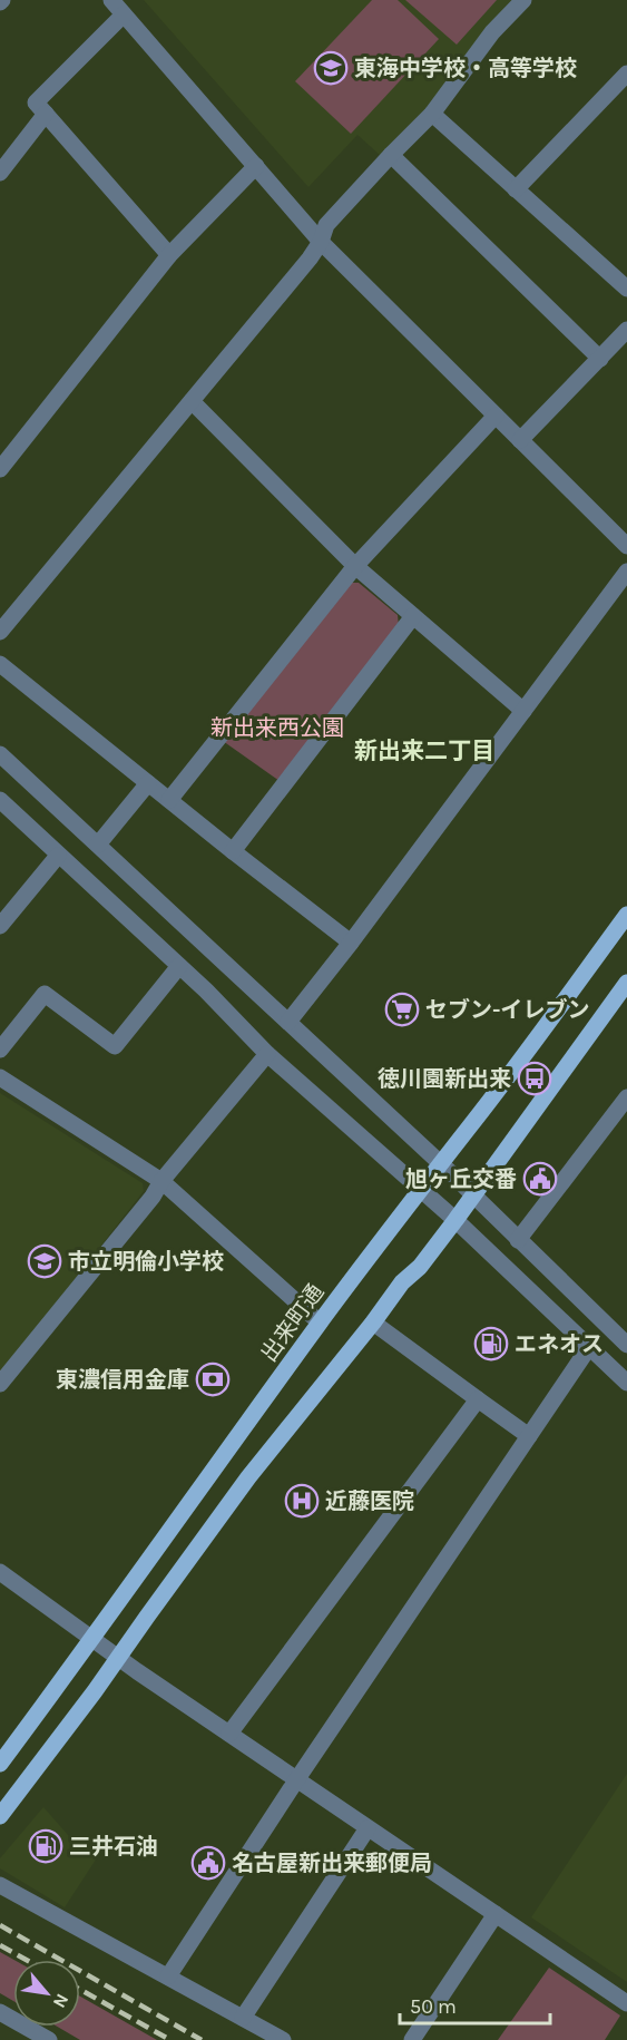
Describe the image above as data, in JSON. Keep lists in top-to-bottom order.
{
  "streets": {
    "main road": ["出来町通"]
  },
  "districts": ["新出来二丁目"],
  "parks": ["新出来西公園"],
  "places": {
    "school or university": ["東海中学校・高等学校", "市立明倫小学校"],
    "supermarket": ["セブン-イレブン"],
    "bus stop": ["徳川園新出来"],
    "public building": ["旭ヶ丘交番", "名古屋新出来郵便局"],
    "fuel station": ["エネオス", "三井石油"],
    "bank": ["東濃信用金庫"],
    "hospital": ["近藤医院"]
  },
  "scale_bar": "50 m",
  "north": "bottom right"
}
